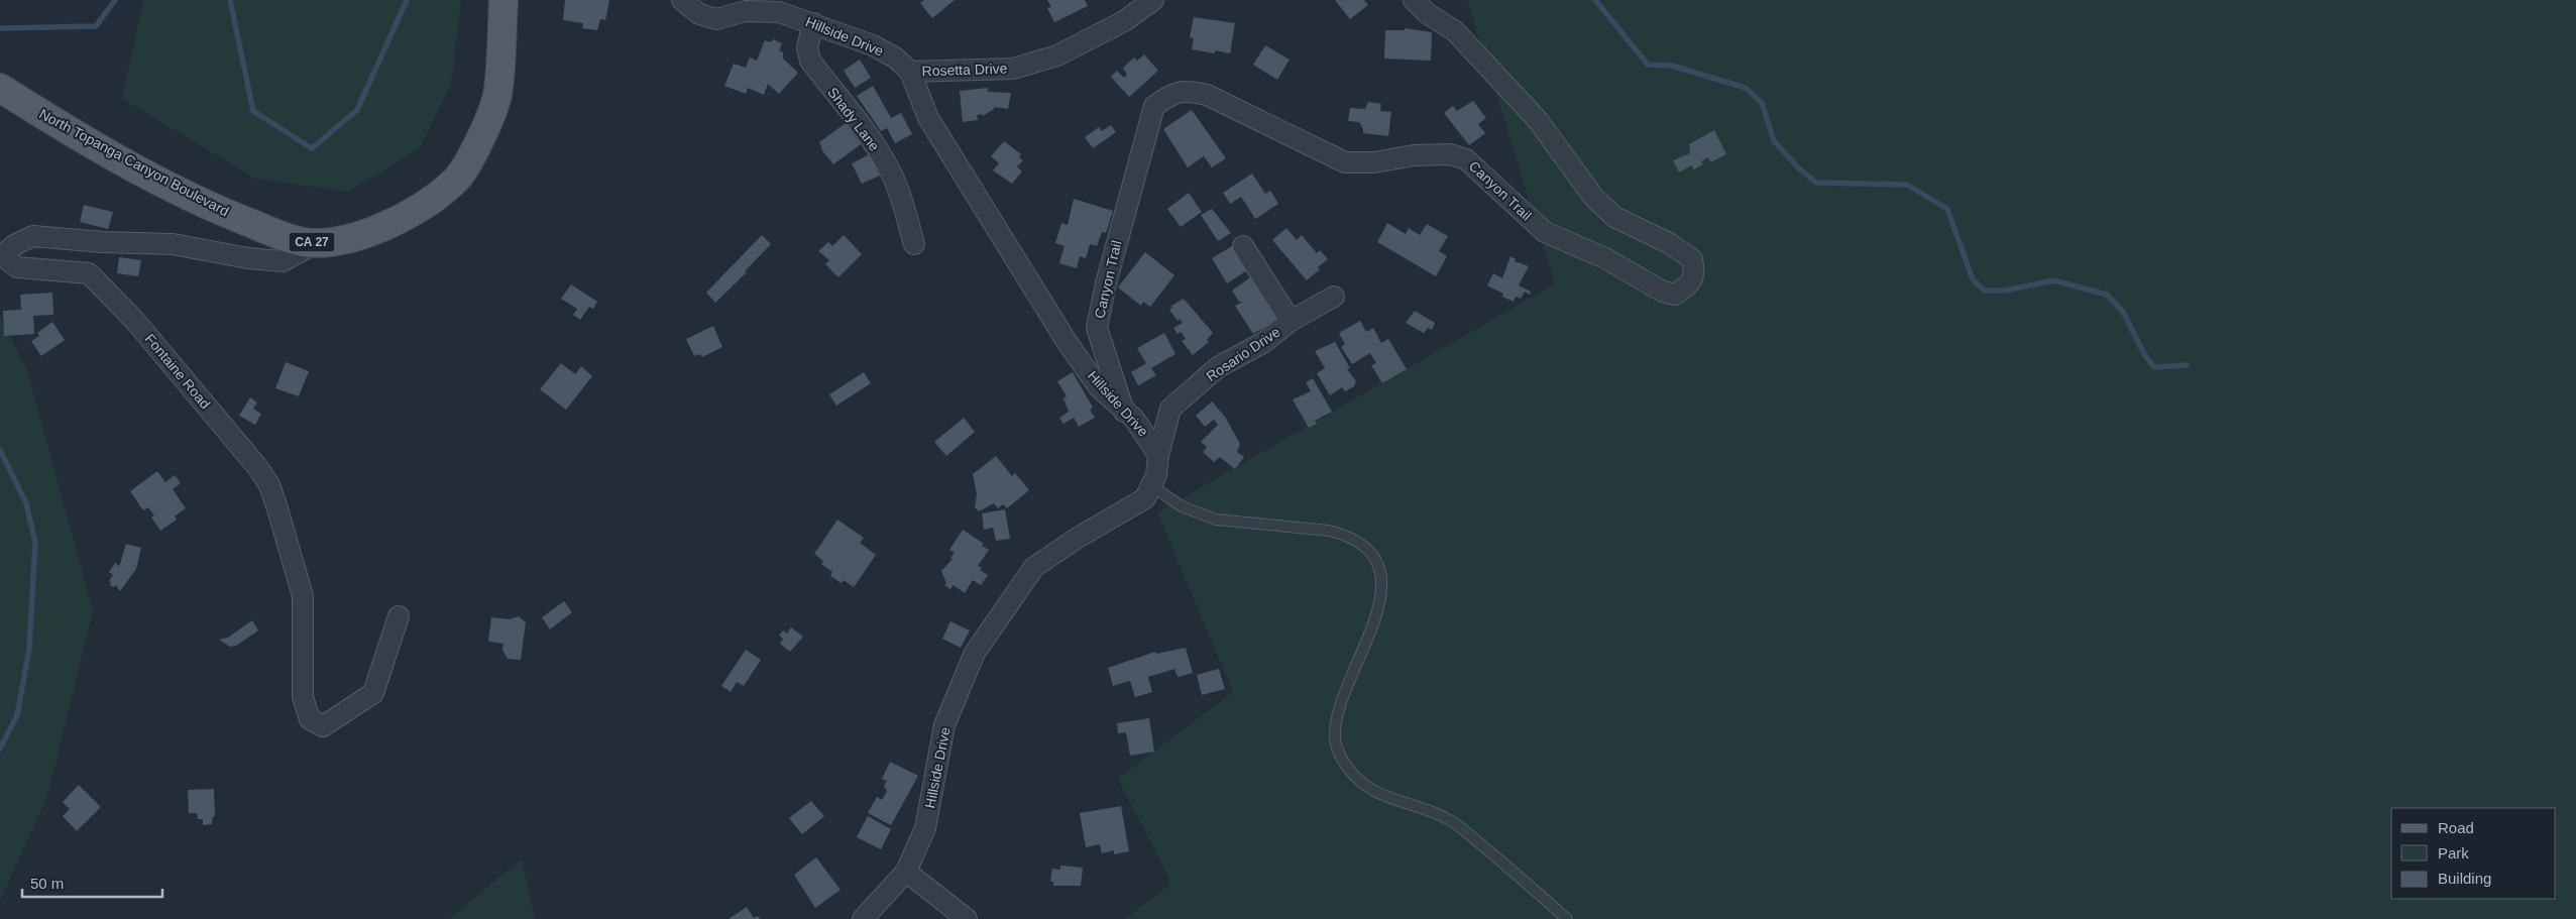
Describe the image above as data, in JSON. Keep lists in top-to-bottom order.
{
  "streets": {
    "main road": ["North Topanga Canyon Boulevard", "CA 27"],
    "street": [
      "Hillside Drive",
      "Rosetta Drive",
      "Shady Lane",
      "Canyon Trail",
      "Rosario Drive",
      "Fontaine Road"
    ]
  },
  "crossings": [
    ["Hillside Drive", "Rosetta Drive"],
    ["Hillside Drive", "Shady Lane"],
    ["Hillside Drive", "Canyon Trail"],
    ["Hillside Drive", "Rosario Drive"],
    ["North Topanga Canyon Boulevard", "Fontaine Road"]
  ],
  "legend": ["Road", "Park", "Building"],
  "scale_bar": "50 m"
}
